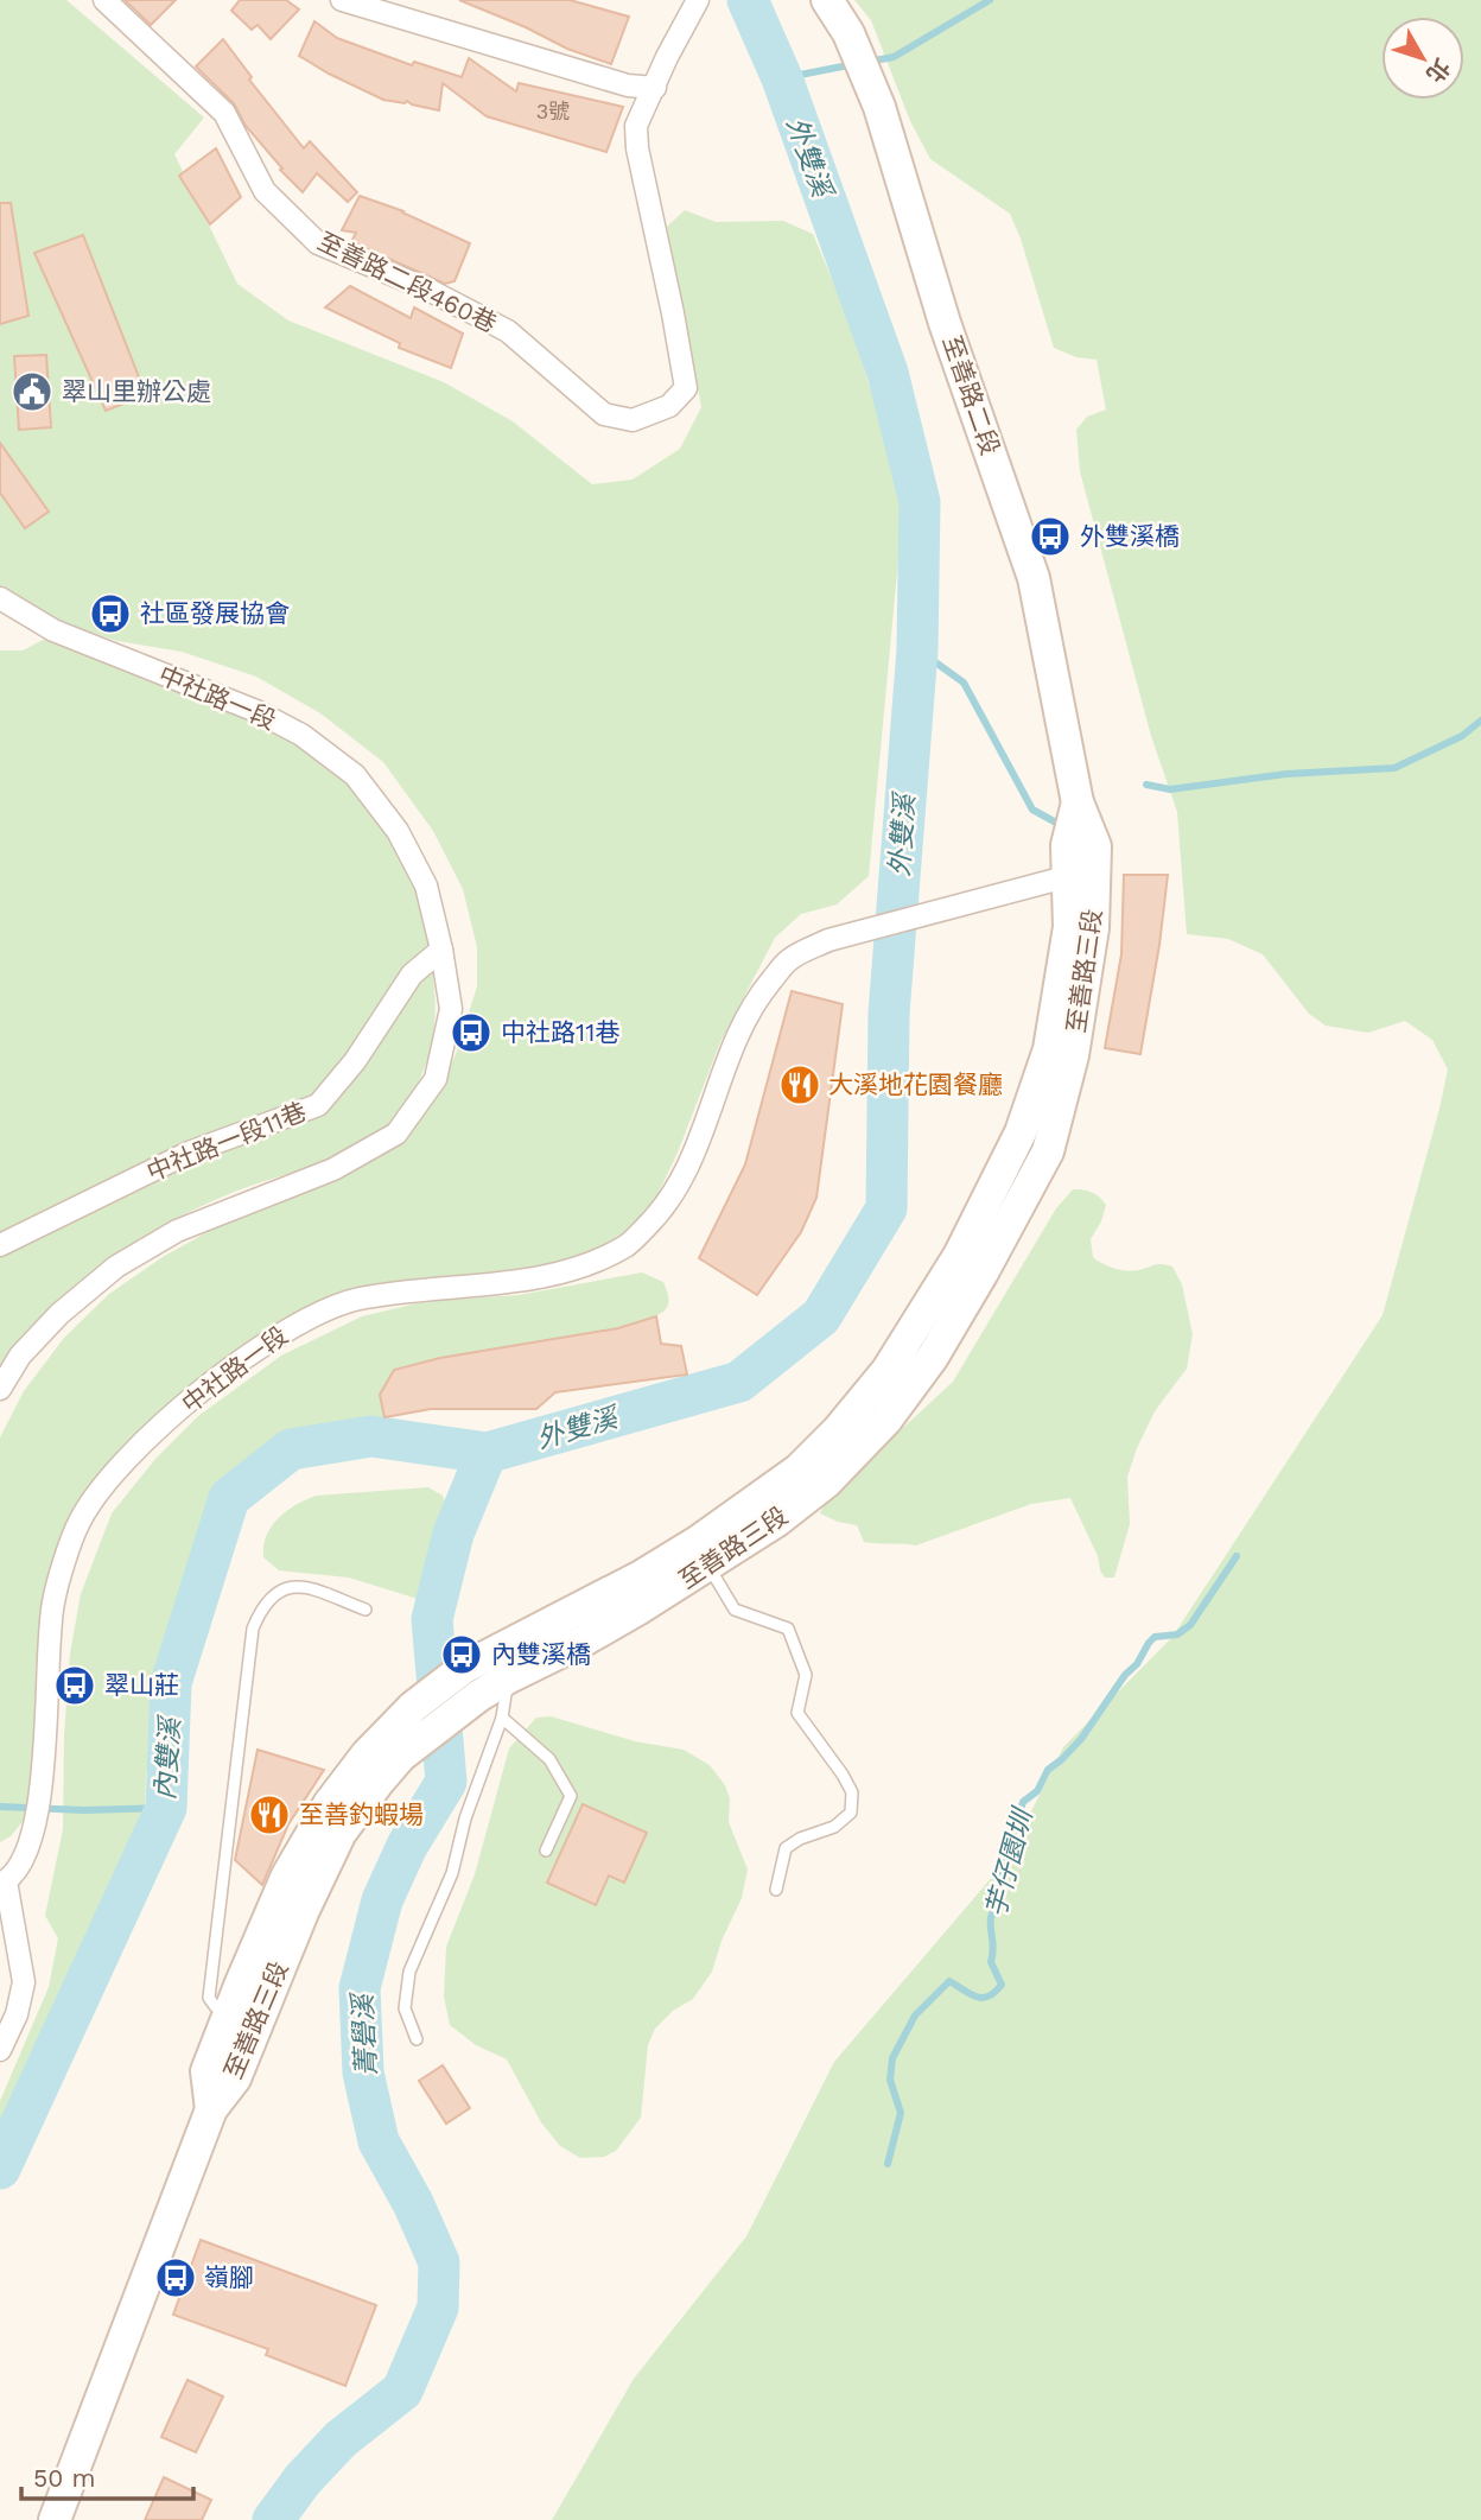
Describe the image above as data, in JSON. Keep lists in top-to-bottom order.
{
  "streets": {
    "street": [
      "至善路二段460巷",
      "至善路二段",
      "中社路一段",
      "至善路三段",
      "中社路一段11巷"
    ]
  },
  "crossings": [
    ["至善路二段", "中社路一段"],
    ["至善路二段", "至善路三段"],
    ["中社路一段", "至善路三段"],
    ["中社路一段", "中社路一段11巷"]
  ],
  "water": [
    "外雙溪",
    "內雙溪",
    "芋仔園圳",
    "菁礐溪"
  ],
  "places": {
    "public building": ["翠山里辦公處"],
    "bus stop": [
      "外雙溪橋",
      "社區發展協會",
      "中社路11巷",
      "內雙溪橋",
      "翠山莊",
      "嶺腳"
    ],
    "restaurant": ["大溪地花園餐廳", "至善釣蝦場"]
  },
  "house_numbers": ["3號"],
  "scale_bar": "50 m",
  "north": "bottom right"
}
